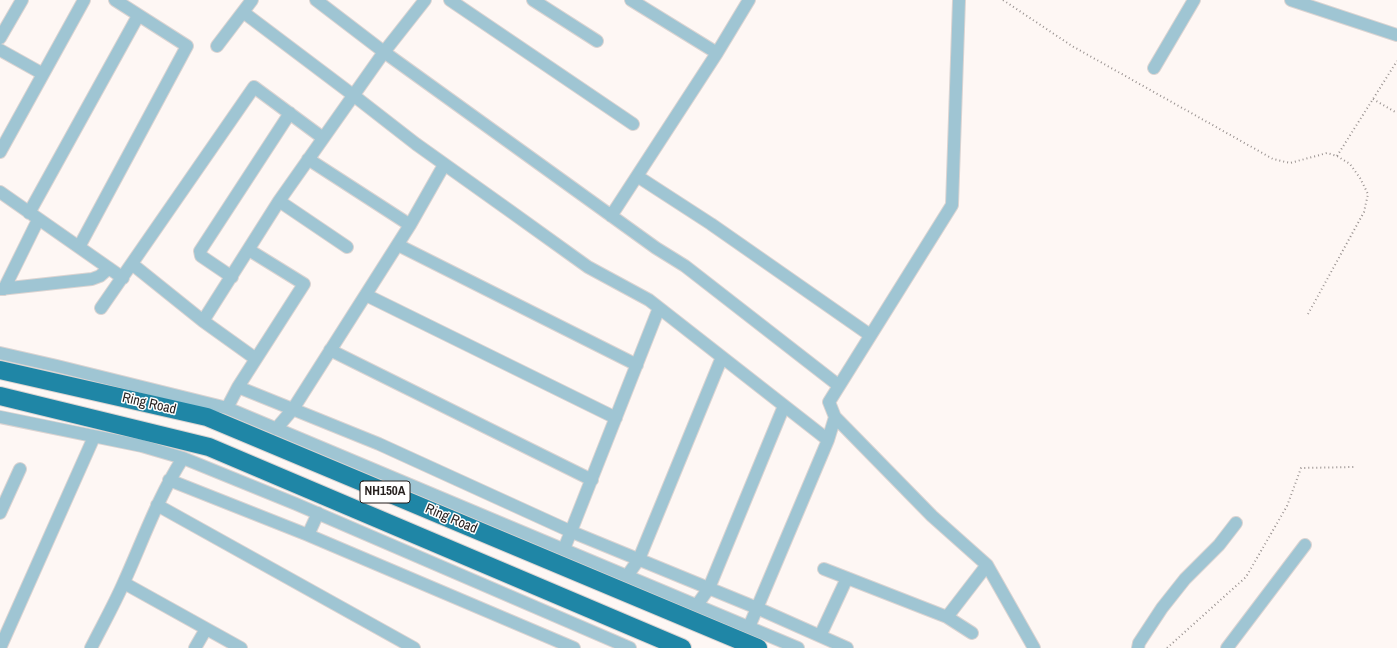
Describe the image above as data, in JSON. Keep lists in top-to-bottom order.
{
  "streets": {
    "highway": ["Ring Road", "NH150A"]
  }
}
